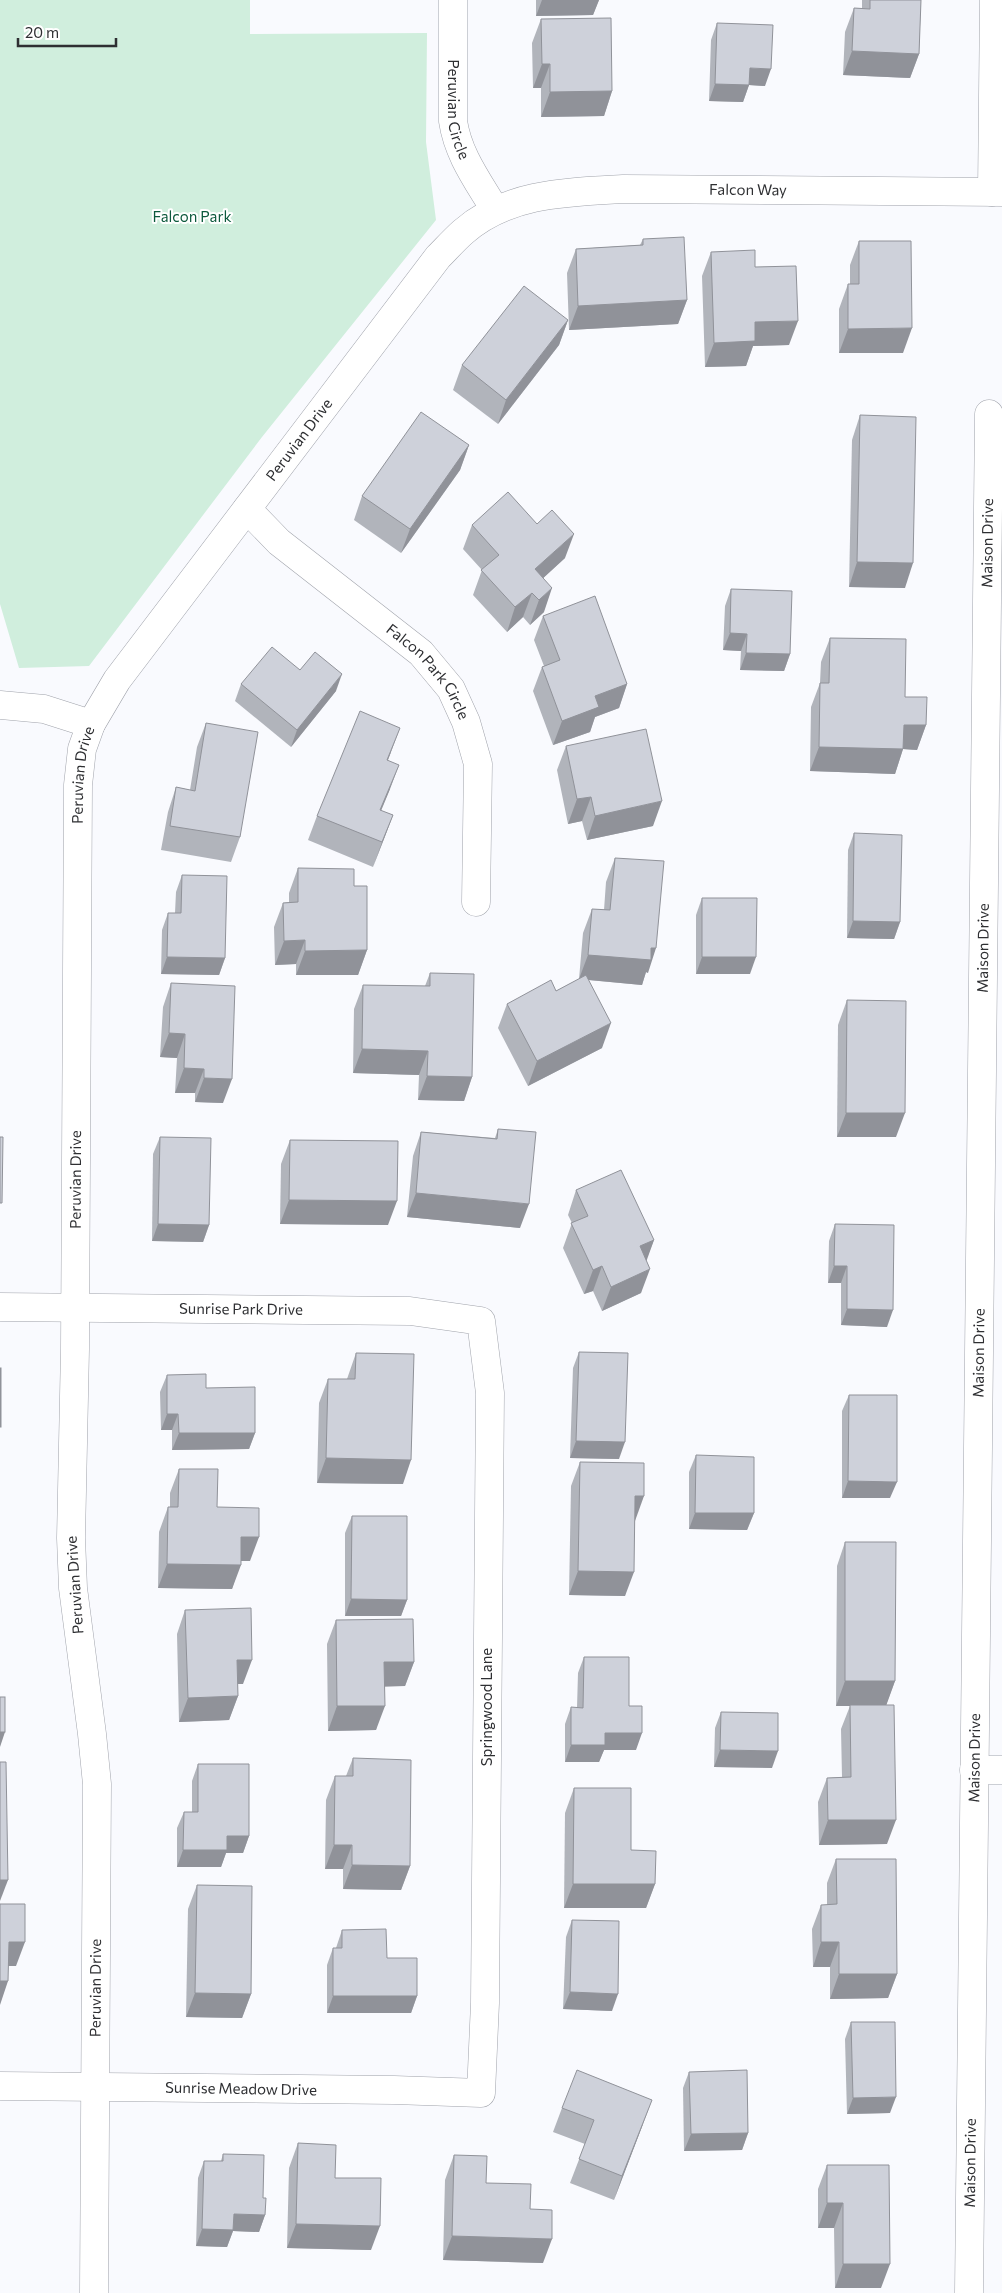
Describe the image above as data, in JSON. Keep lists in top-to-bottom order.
{
  "streets": {
    "street": [
      "Peruvian Circle",
      "Falcon Way",
      "Peruvian Drive",
      "Maison Drive",
      "Falcon Park Circle",
      "Sunrise Park Drive",
      "Springwood Lane",
      "Sunrise Meadow Drive"
    ]
  },
  "crossings": [
    ["Peruvian Circle", "Falcon Way"],
    ["Peruvian Circle", "Peruvian Drive"],
    ["Falcon Way", "Peruvian Drive"],
    ["Peruvian Drive", "Falcon Park Circle"],
    ["Peruvian Drive", "Sunrise Park Drive"],
    ["Peruvian Drive", "Sunrise Meadow Drive"],
    ["Sunrise Park Drive", "Springwood Lane"],
    ["Springwood Lane", "Sunrise Meadow Drive"]
  ],
  "parks": ["Falcon Park"],
  "scale_bar": "20 m"
}
